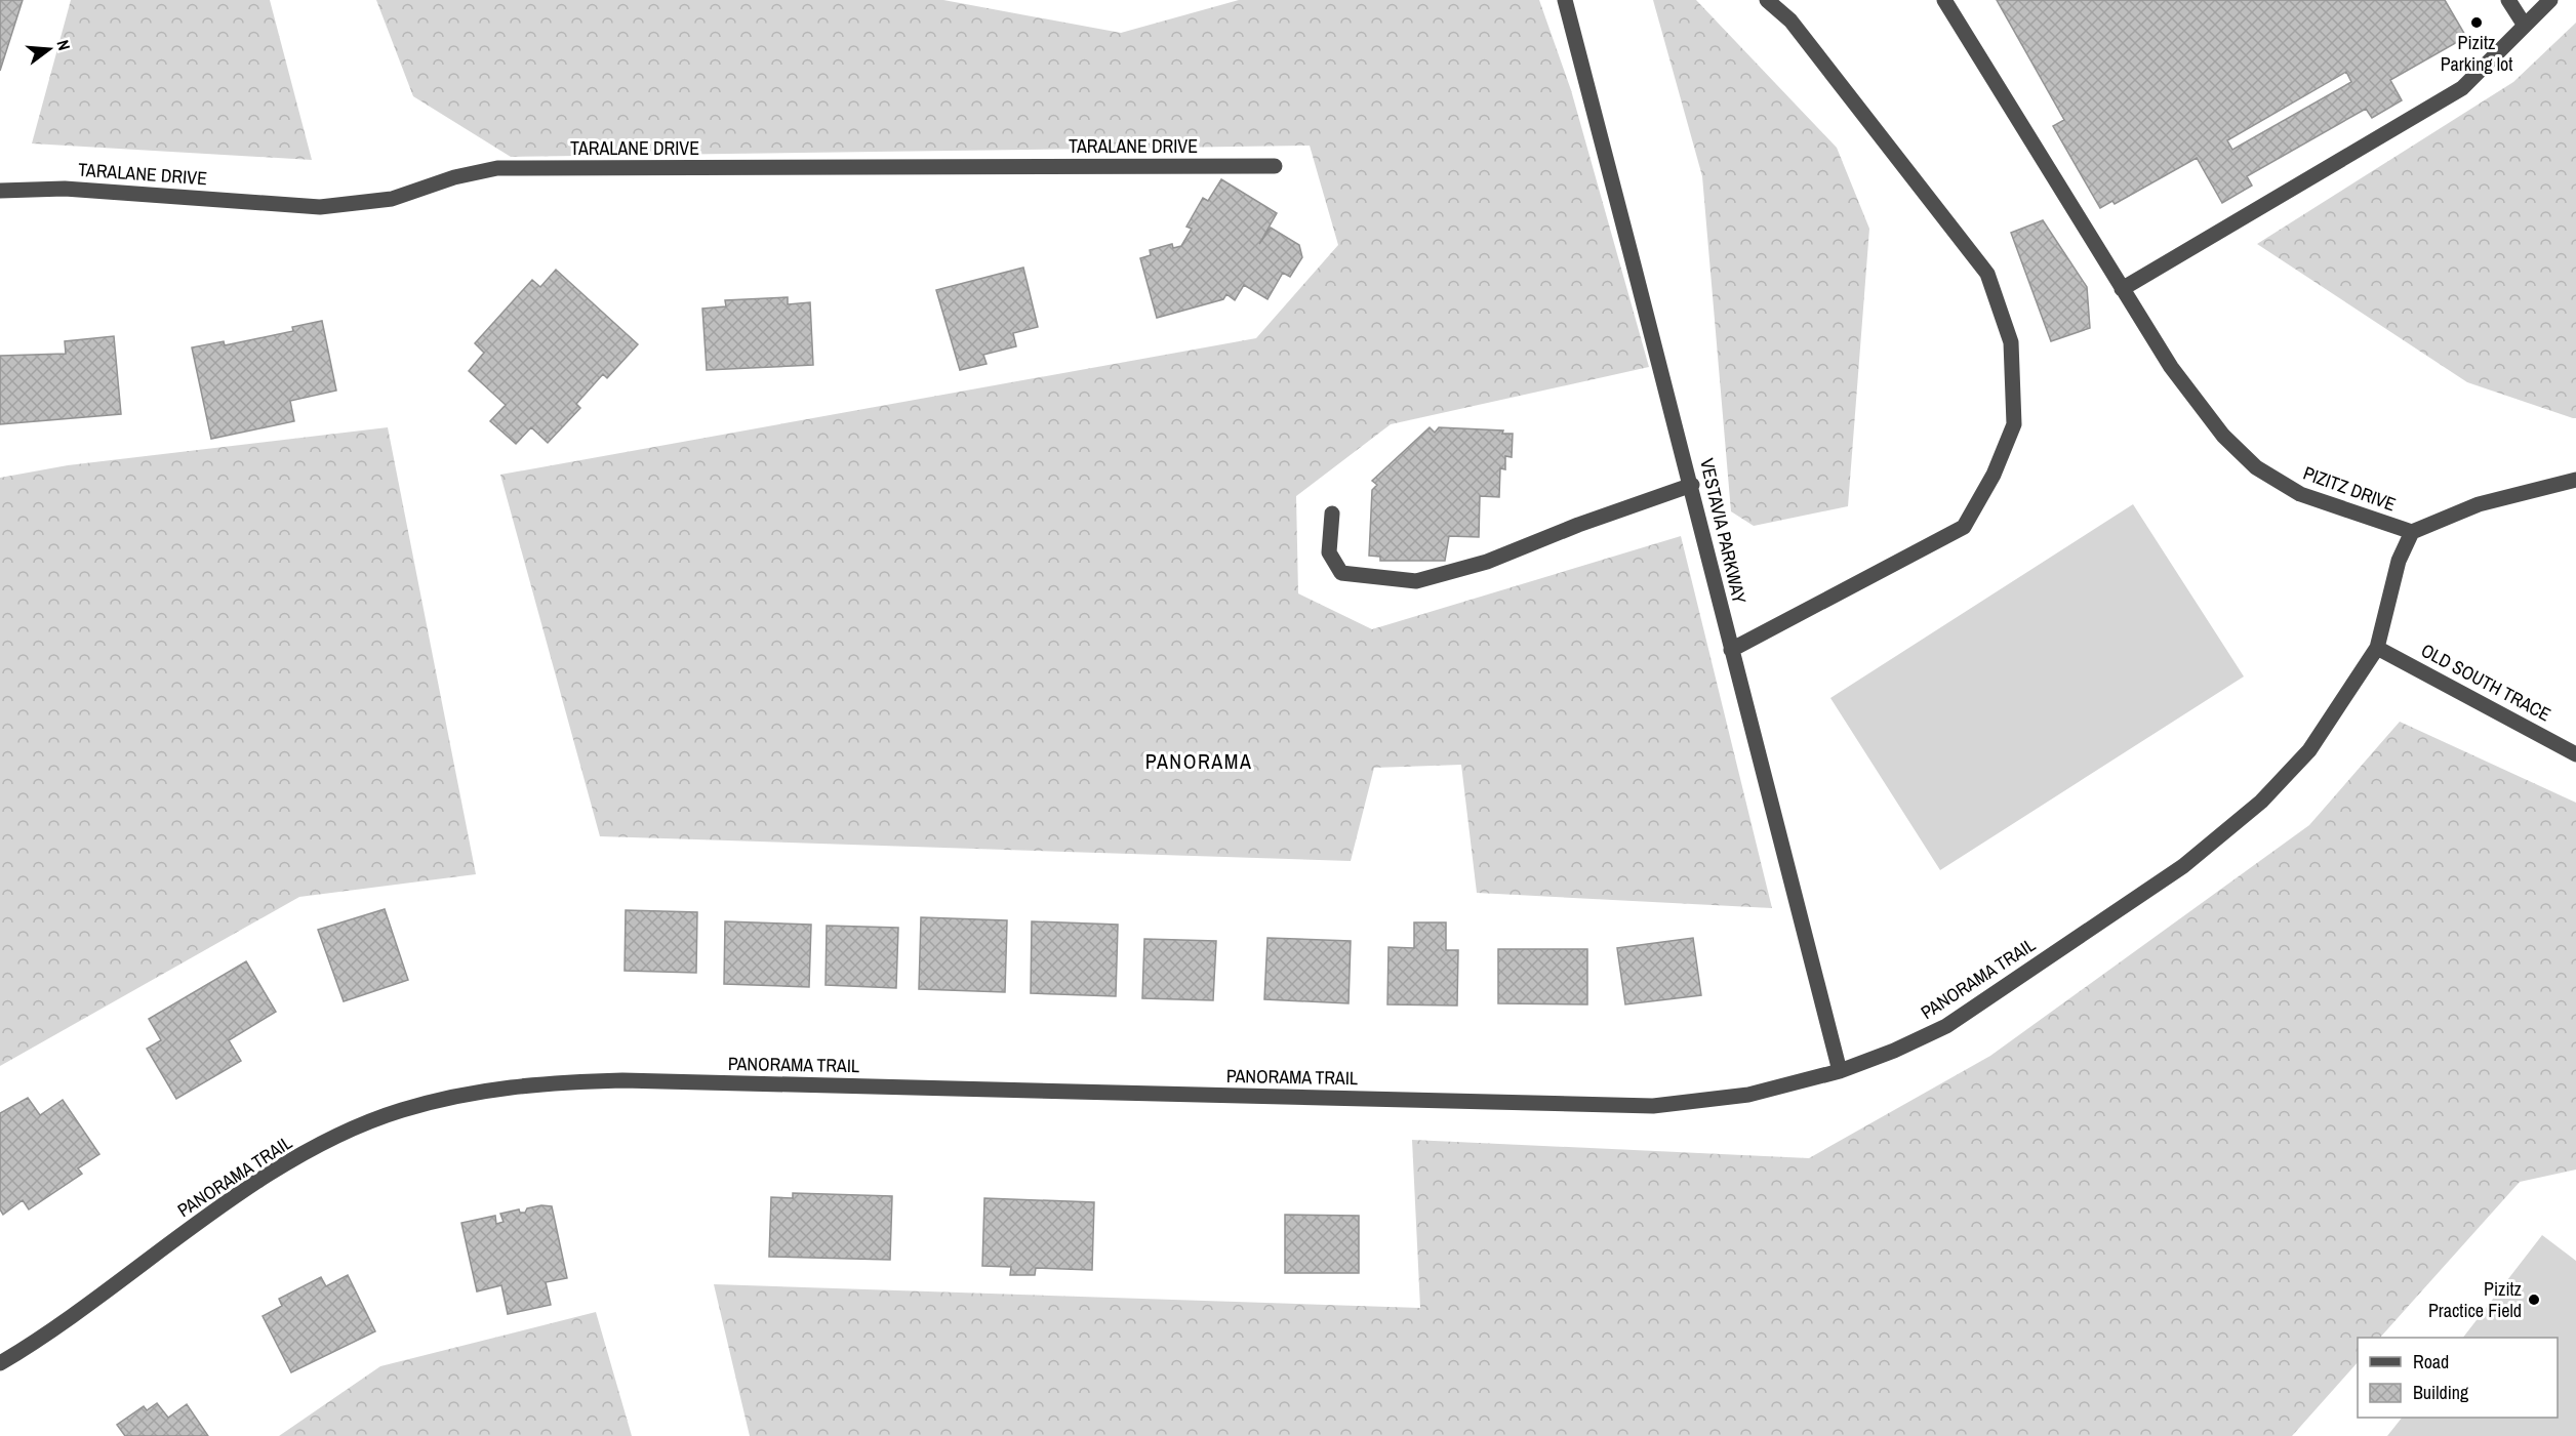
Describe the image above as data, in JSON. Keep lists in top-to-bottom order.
{
  "streets": {
    "street": [
      "TARALANE DRIVE",
      "PIZITZ DRIVE",
      "VESTAVIA PARKWAY",
      "OLD SOUTH TRACE",
      "PANORAMA TRAIL"
    ]
  },
  "crossings": [
    ["PIZITZ DRIVE", "PANORAMA TRAIL"],
    ["VESTAVIA PARKWAY", "PANORAMA TRAIL"],
    ["OLD SOUTH TRACE", "PANORAMA TRAIL"]
  ],
  "districts": ["PANORAMA"],
  "places": ["Pizitz Parking lot", "Pizitz Practice Field"],
  "legend": ["Road", "Building"],
  "north": "right"
}
